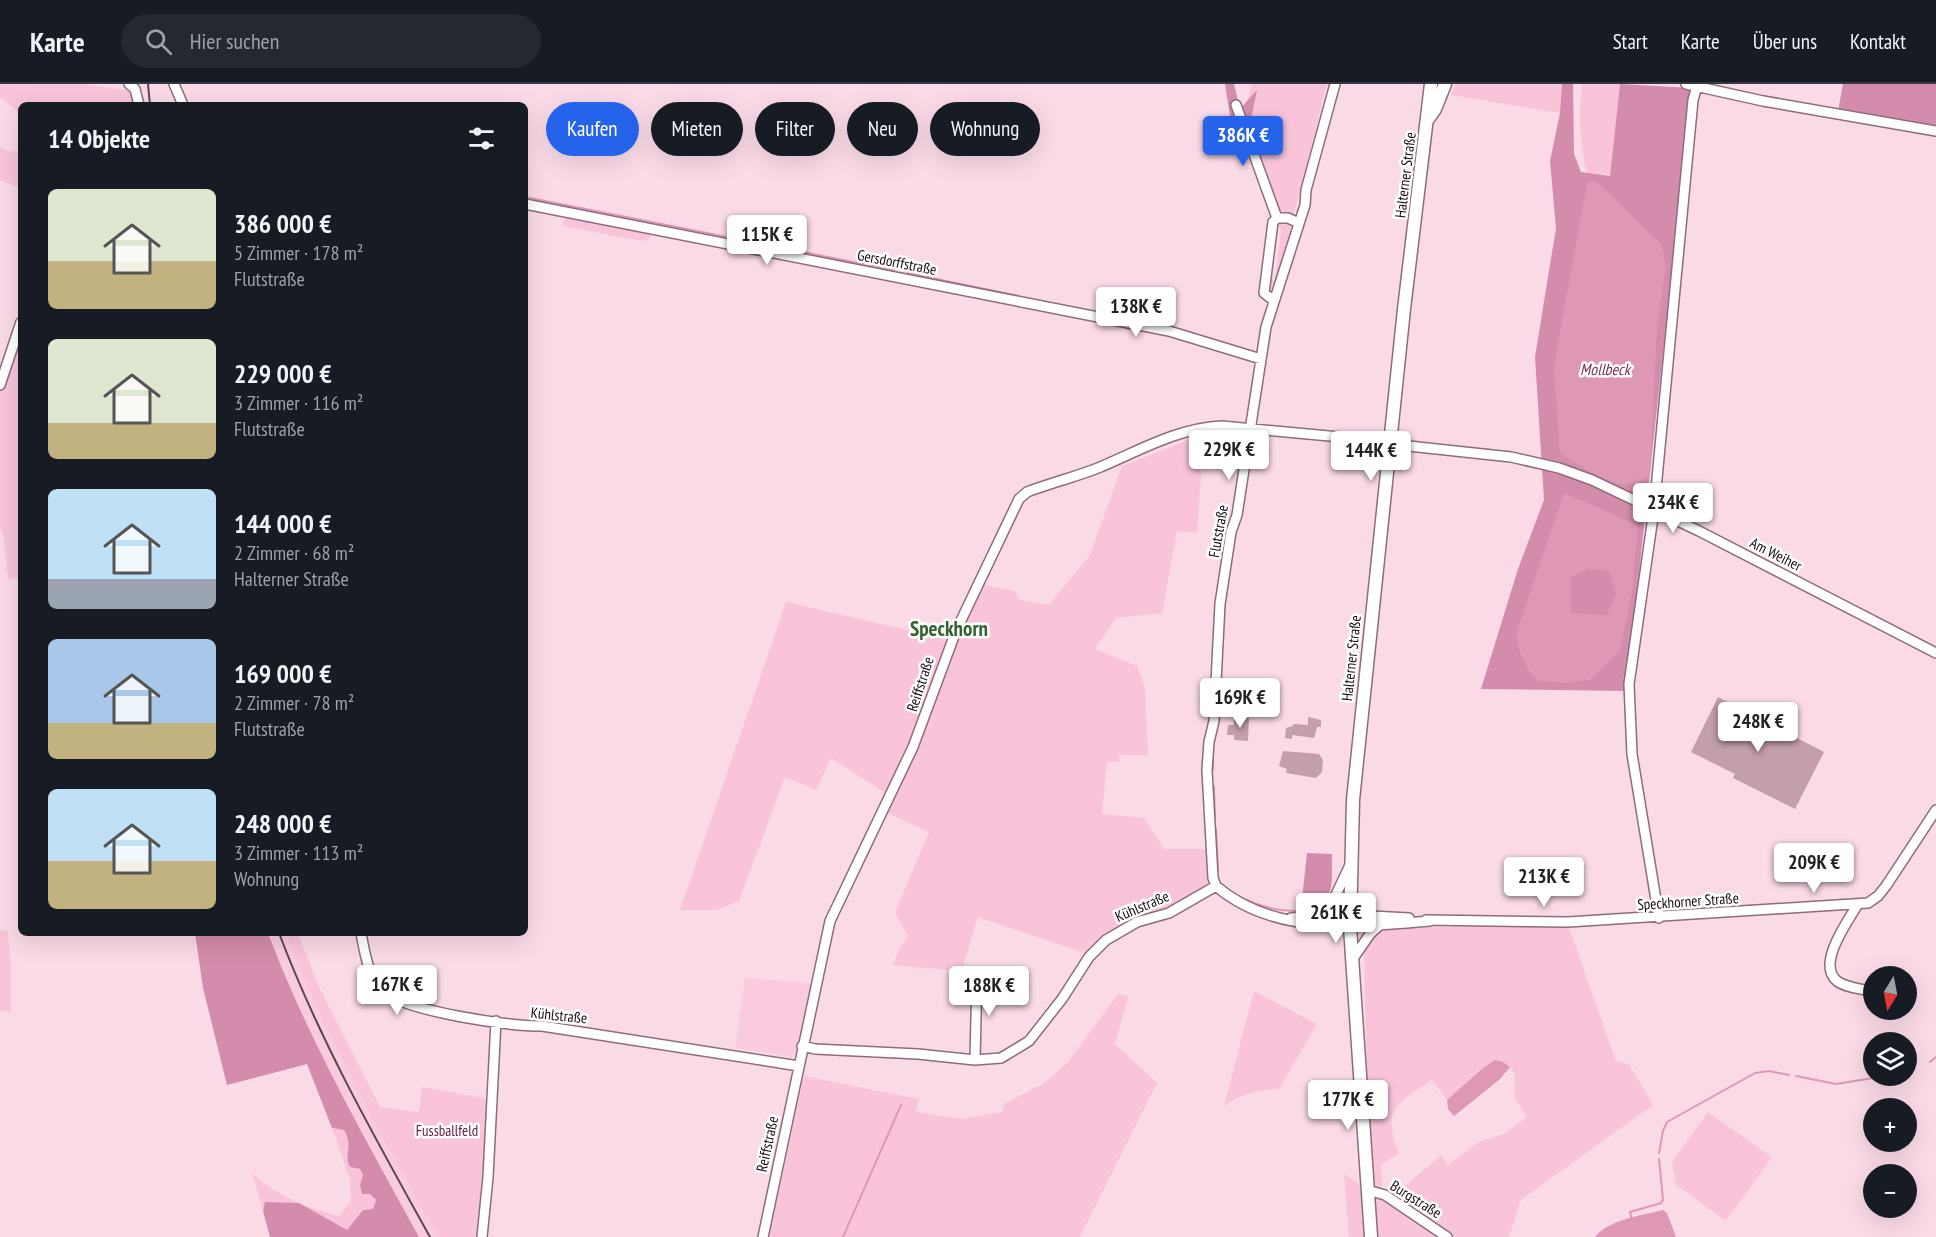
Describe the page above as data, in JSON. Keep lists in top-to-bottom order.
{
  "streets": {
    "main road": ["Halterner Straße"],
    "street": [
      "Gersdorffstraße",
      "Flutstraße",
      "Am Weiher",
      "Reiffstraße",
      "Speckhorner Straße",
      "Kühlstraße",
      "Burgstraße"
    ]
  },
  "crossings": [
    ["Halterner Straße", "Am Weiher"],
    ["Halterner Straße", "Speckhorner Straße"],
    ["Halterner Straße", "Burgstraße"],
    ["Gersdorffstraße", "Flutstraße"],
    ["Flutstraße", "Reiffstraße"],
    ["Flutstraße", "Kühlstraße"],
    ["Reiffstraße", "Kühlstraße"]
  ],
  "districts": ["Speckhorn"],
  "water": ["Mollbeck"],
  "parks": ["Fussballfeld"],
  "north": "bottom",
  "page": {
    "header": "Karte",
    "search": "Hier suchen",
    "nav": [
      "Start",
      "Karte",
      "Über uns",
      "Kontakt"
    ],
    "chip": [
      "Kaufen",
      "Mieten",
      "Filter",
      "Neu",
      "Wohnung"
    ],
    "heading": "14 Objekte",
    "price": [
      "386K €",
      "115K €",
      "138K €",
      "229K €",
      "144K €",
      "234K €",
      "169K €",
      "248K €",
      "209K €",
      "213K €",
      "261K €",
      "167K €",
      "188K €",
      "177K €"
    ],
    "list": [
      {
        "name": "386 000 €",
        "note": "5 Zimmer · 178 m² · Flutstraße"
      },
      {
        "name": "229 000 €",
        "note": "3 Zimmer · 116 m² · Flutstraße"
      },
      {
        "name": "144 000 €",
        "note": "2 Zimmer · 68 m² · Halterner Straße"
      },
      {
        "name": "169 000 €",
        "note": "2 Zimmer · 78 m² · Flutstraße"
      },
      {
        "name": "248 000 €",
        "note": "3 Zimmer · 113 m² · Wohnung"
      }
    ],
    "map_buttons": ["+", "−"]
  }
}
